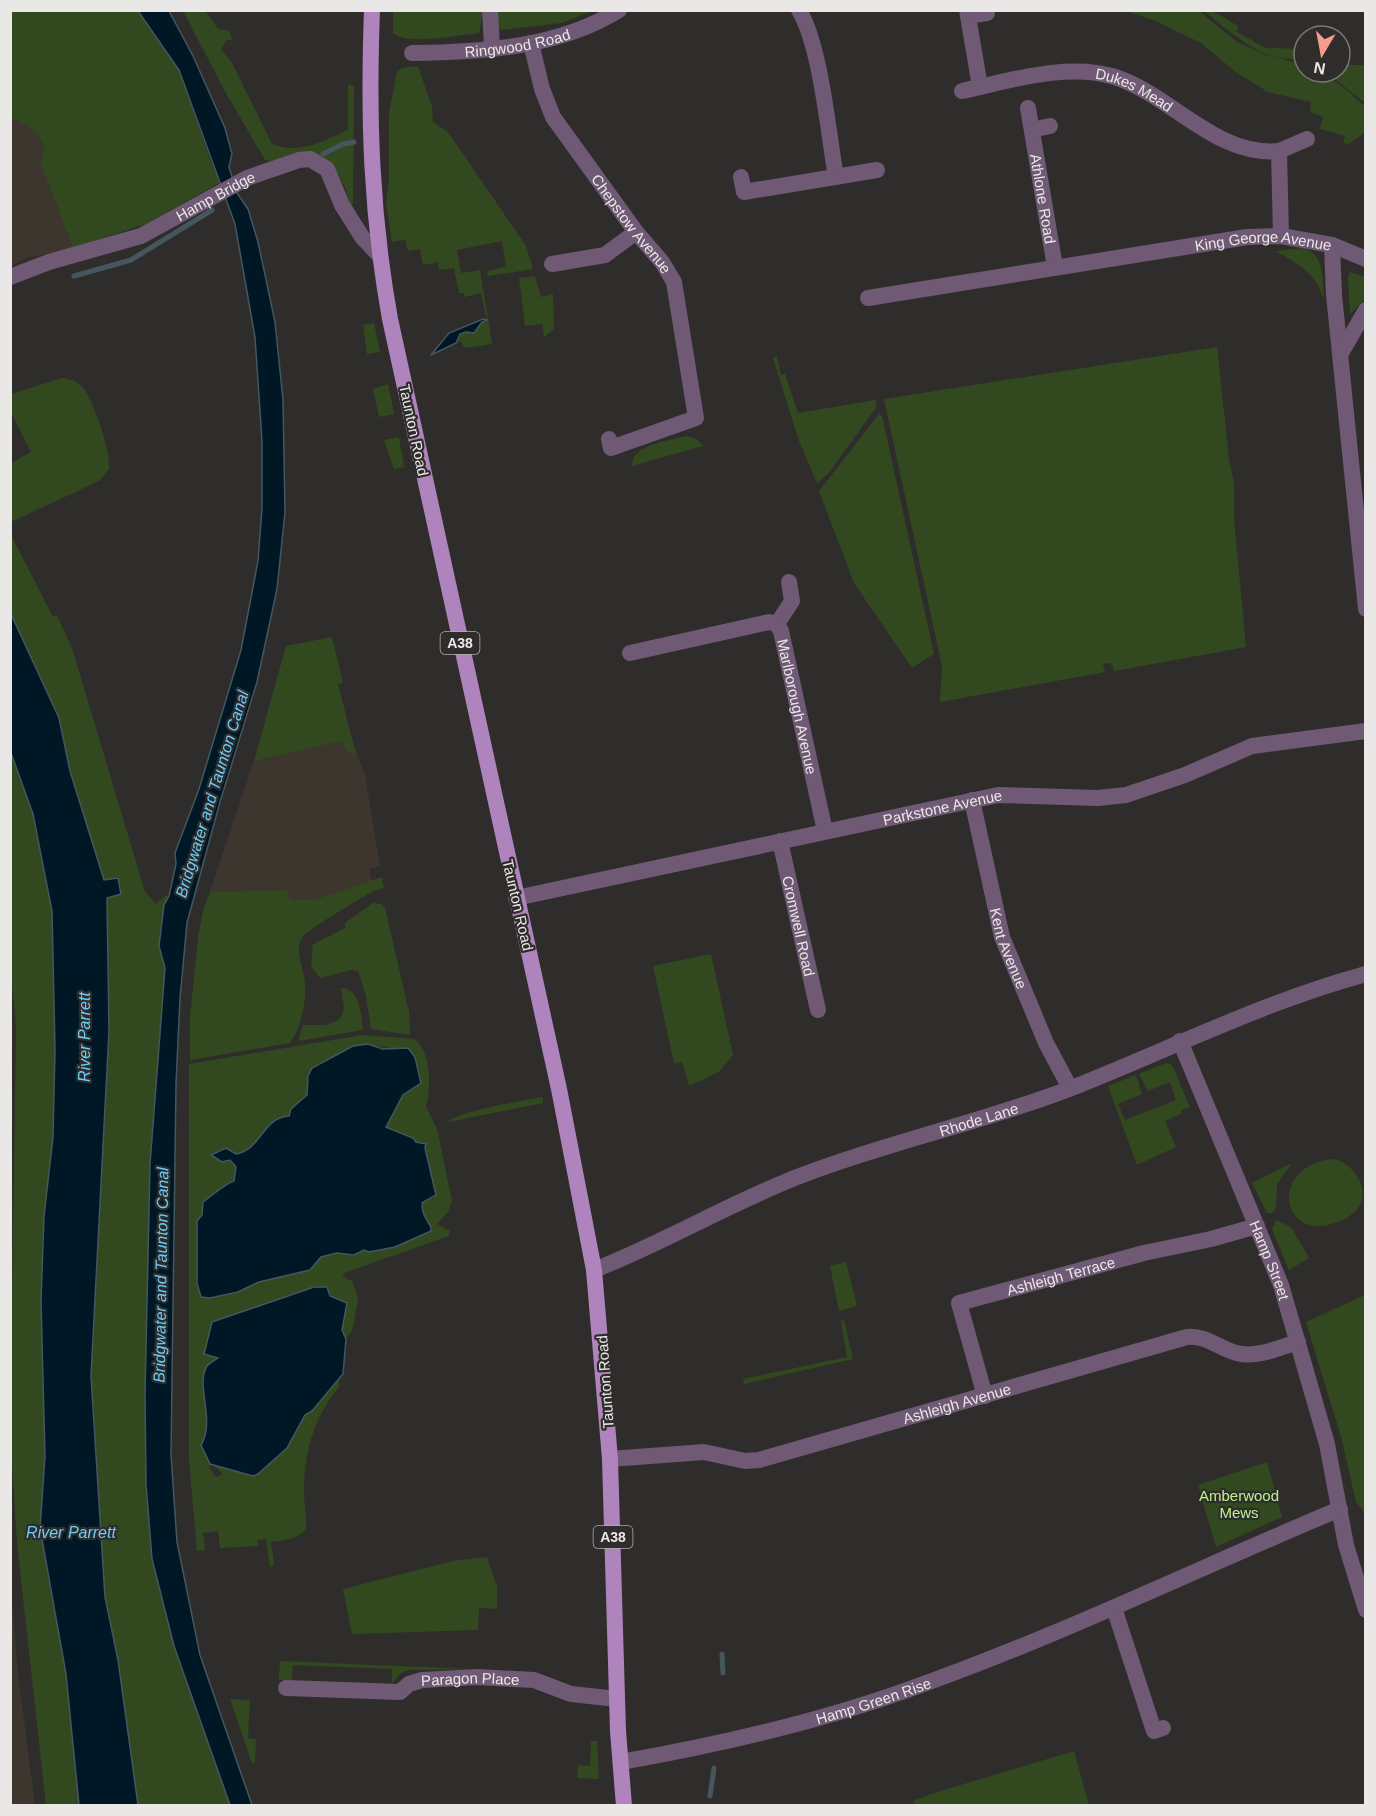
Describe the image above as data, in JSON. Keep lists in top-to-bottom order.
{
  "streets": {
    "main road": ["Taunton Road", "A38"],
    "street": [
      "Ringwood Road",
      "Dukes Mead",
      "Hamp Bridge",
      "Athlone Road",
      "Chepstow Avenue",
      "King George Avenue",
      "Marlborough Avenue",
      "Parkstone Avenue",
      "Cromwell Road",
      "Kent Avenue",
      "Rhode Lane",
      "Hamp Street",
      "Ashleigh Terrace",
      "Ashleigh Avenue",
      "Paragon Place",
      "Hamp Green Rise"
    ]
  },
  "crossings": [
    ["Ringwood Road", "Chepstow Avenue"],
    ["Hamp Bridge", "Taunton Road"],
    ["Athlone Road", "King George Avenue"],
    ["Taunton Road", "Parkstone Avenue"],
    ["Taunton Road", "Rhode Lane"],
    ["Taunton Road", "Ashleigh Avenue"],
    ["Taunton Road", "Paragon Place"],
    ["Taunton Road", "Hamp Green Rise"],
    ["Marlborough Avenue", "Parkstone Avenue"],
    ["Parkstone Avenue", "Cromwell Road"],
    ["Parkstone Avenue", "Kent Avenue"],
    ["Kent Avenue", "Rhode Lane"],
    ["Rhode Lane", "Hamp Street"],
    ["Hamp Street", "Ashleigh Terrace"],
    ["Hamp Street", "Ashleigh Avenue"],
    ["Hamp Street", "Hamp Green Rise"],
    ["Ashleigh Terrace", "Ashleigh Avenue"]
  ],
  "water": ["Bridgwater and Taunton Canal", "River Parrett"],
  "parks": ["Amberwood Mews"],
  "north": "bottom"
}
